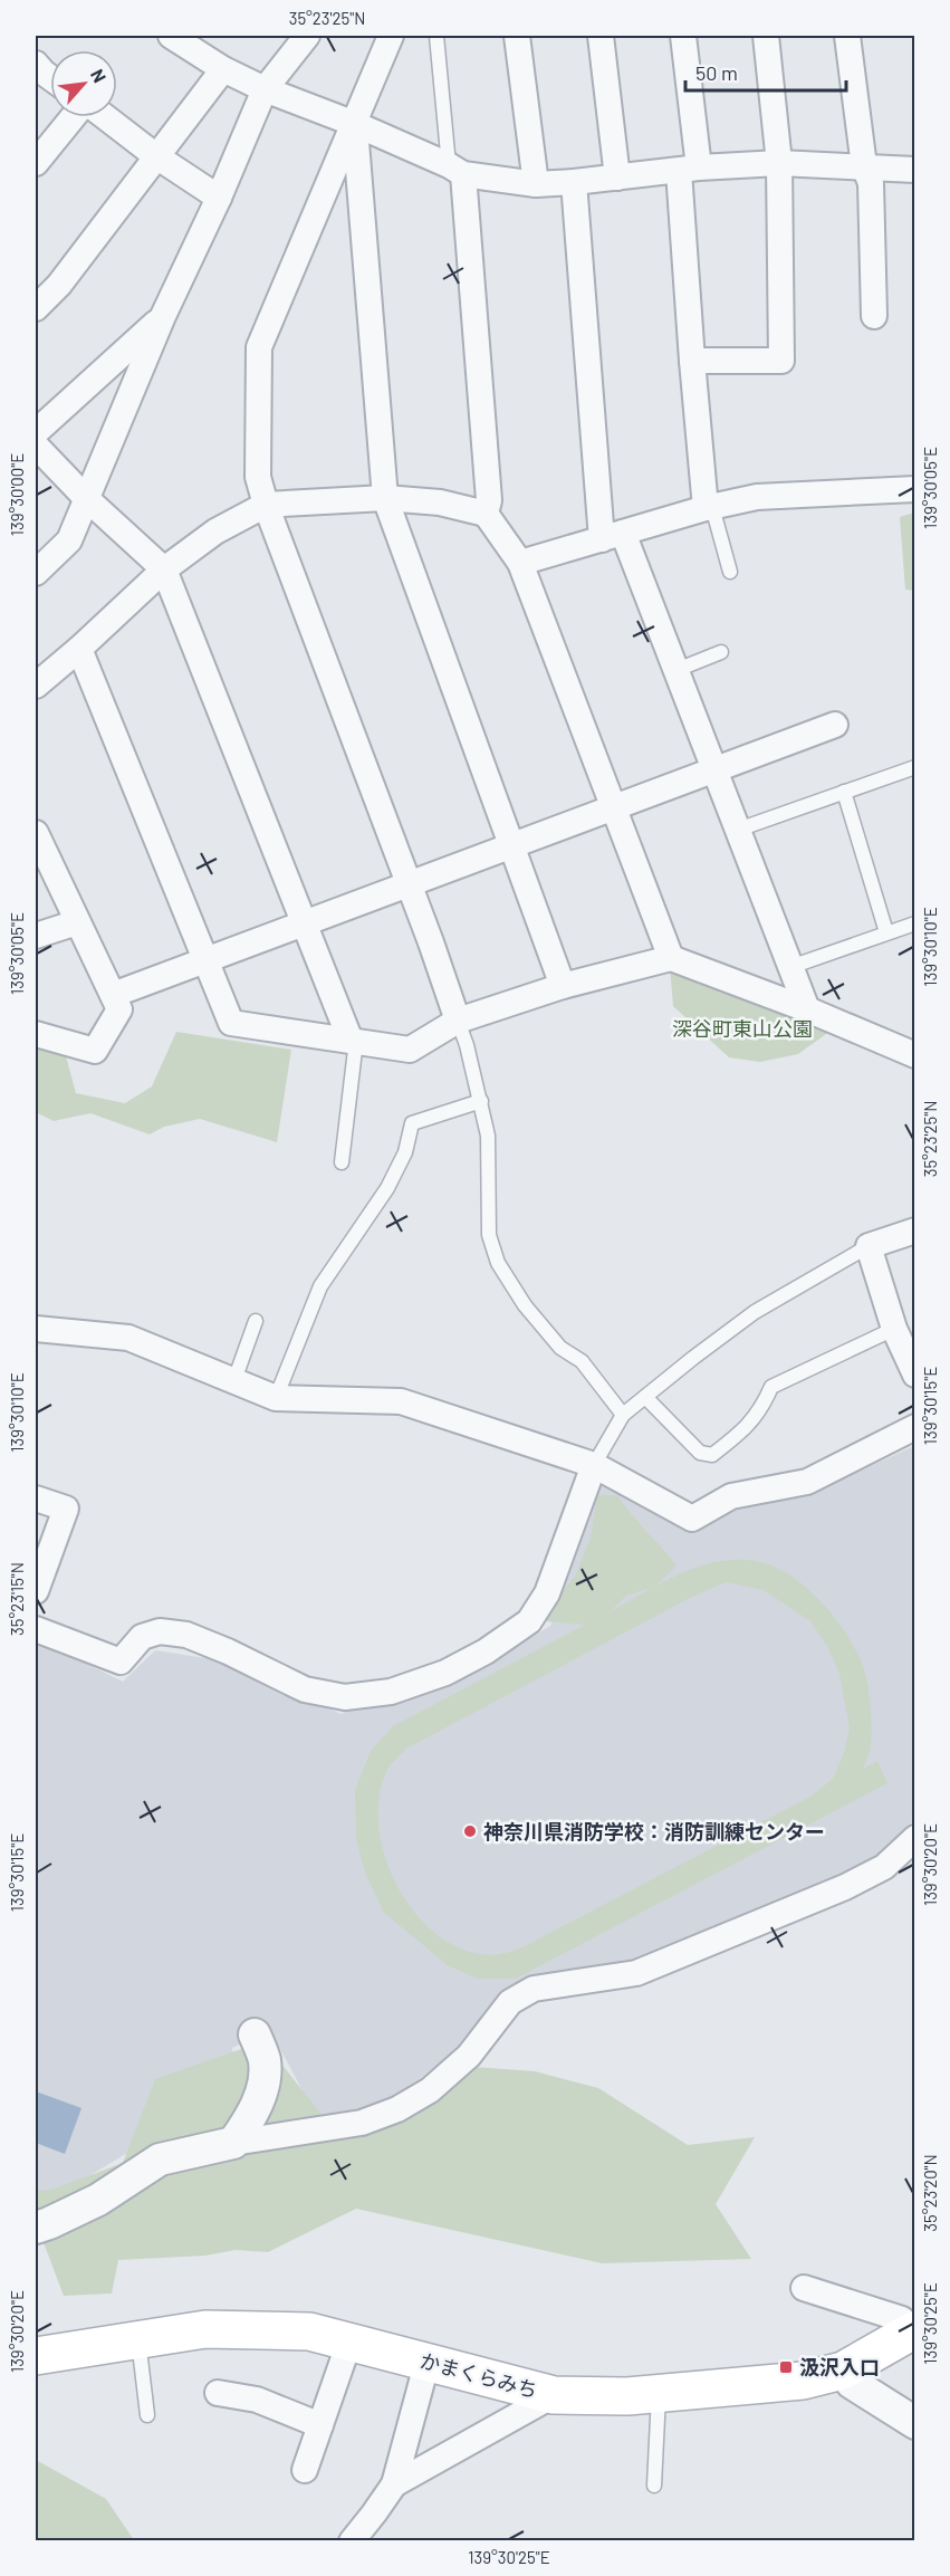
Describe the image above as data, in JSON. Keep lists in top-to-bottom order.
{
  "streets": {
    "main road": ["かまくらみち"]
  },
  "parks": ["深谷町東山公園"],
  "places": {
    "other": ["神奈川県消防学校：消防訓練センター"],
    "transit": ["汲沢入口"]
  },
  "scale_bar": "50 m",
  "north": "top right",
  "coordinates": [
    "35°23'25\"N",
    "139°30'05\"E",
    "139°30'00\"E",
    "139°30'10\"E",
    "139°30'15\"E",
    "35°23'15\"N",
    "139°30'20\"E",
    "35°23'20\"N",
    "139°30'25\"E"
  ]
}
